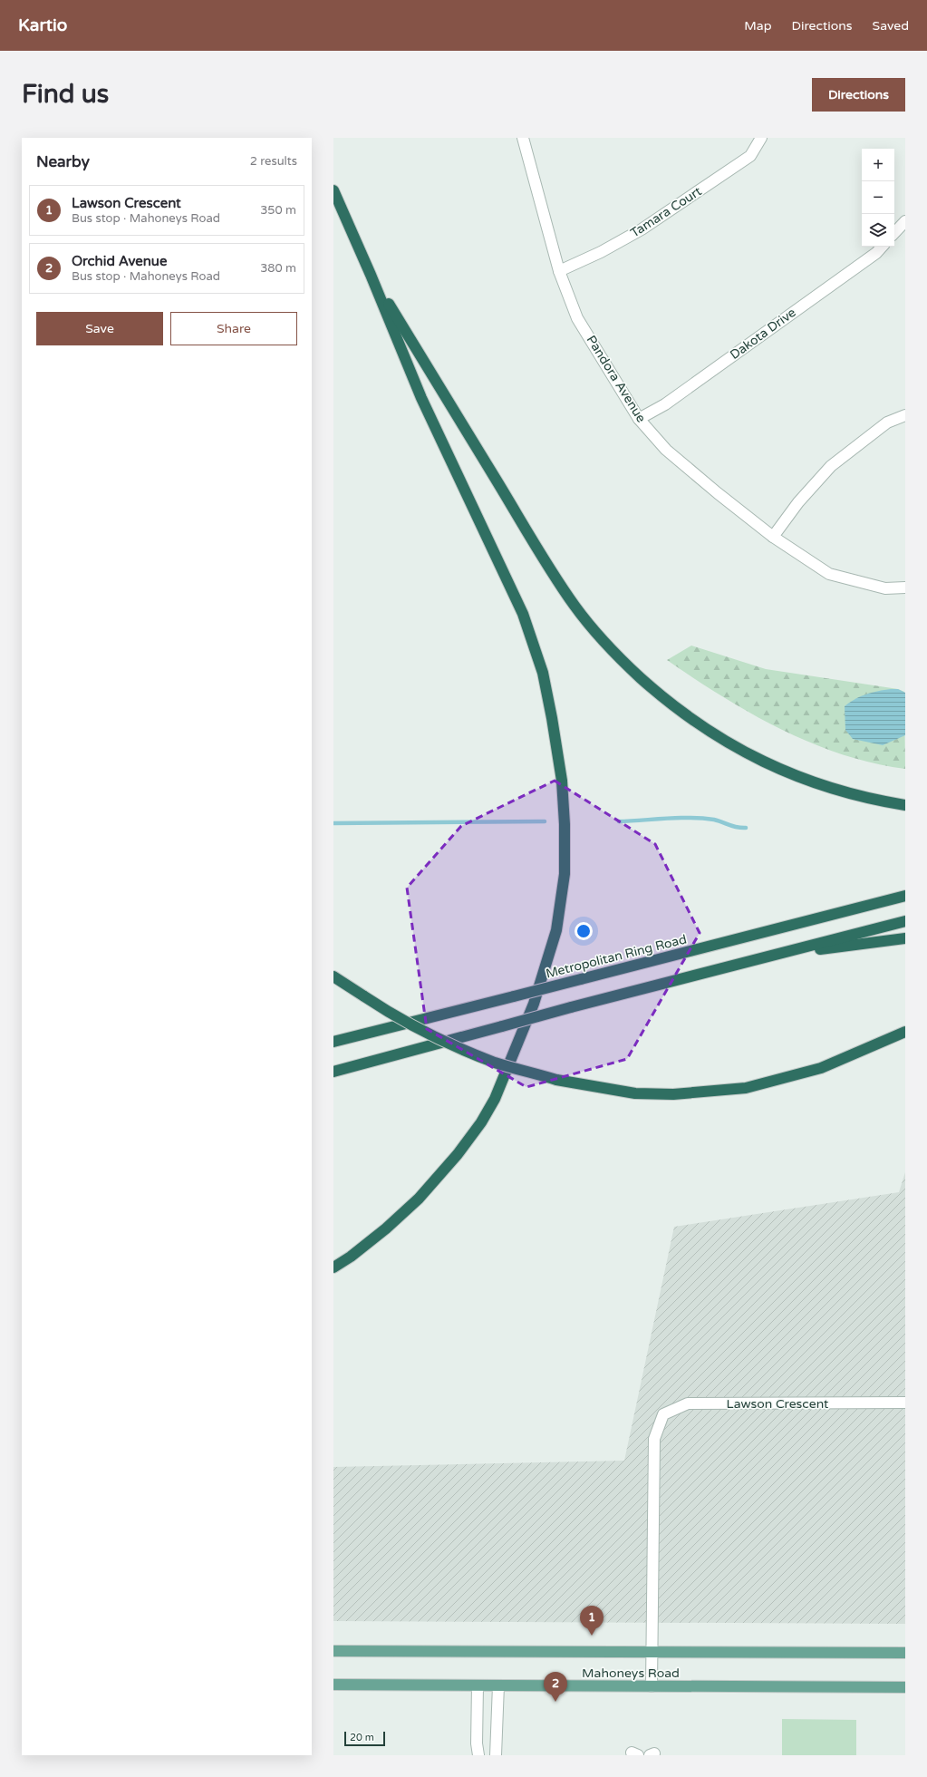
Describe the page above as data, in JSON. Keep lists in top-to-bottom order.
{
  "streets": {
    "highway": ["Metropolitan Ring Road"],
    "main road": ["Mahoneys Road"],
    "street": [
      "Tamara Court",
      "Dakota Drive",
      "Pandora Avenue",
      "Lawson Crescent"
    ]
  },
  "crossings": [
    ["Tamara Court", "Pandora Avenue"],
    ["Dakota Drive", "Pandora Avenue"],
    ["Lawson Crescent", "Mahoneys Road"]
  ],
  "scale_bar": "20 m",
  "page": {
    "header": "Kartio",
    "nav": ["Map", "Directions", "Saved"],
    "buttons": [
      "Directions",
      ["Save", "Share"]
    ],
    "title": "Find us",
    "heading": ["Nearby", "2 results"],
    "map_buttons": ["+", "−"],
    "list": [
      {
        "mark": "1",
        "name": "Lawson Crescent",
        "note": "Bus stop · Mahoneys Road",
        "value": "350 m"
      },
      {
        "mark": "2",
        "name": "Orchid Avenue",
        "note": "Bus stop · Mahoneys Road",
        "value": "380 m"
      }
    ],
    "pins": ["1", "2"],
    "scale": "20 m"
  }
}
